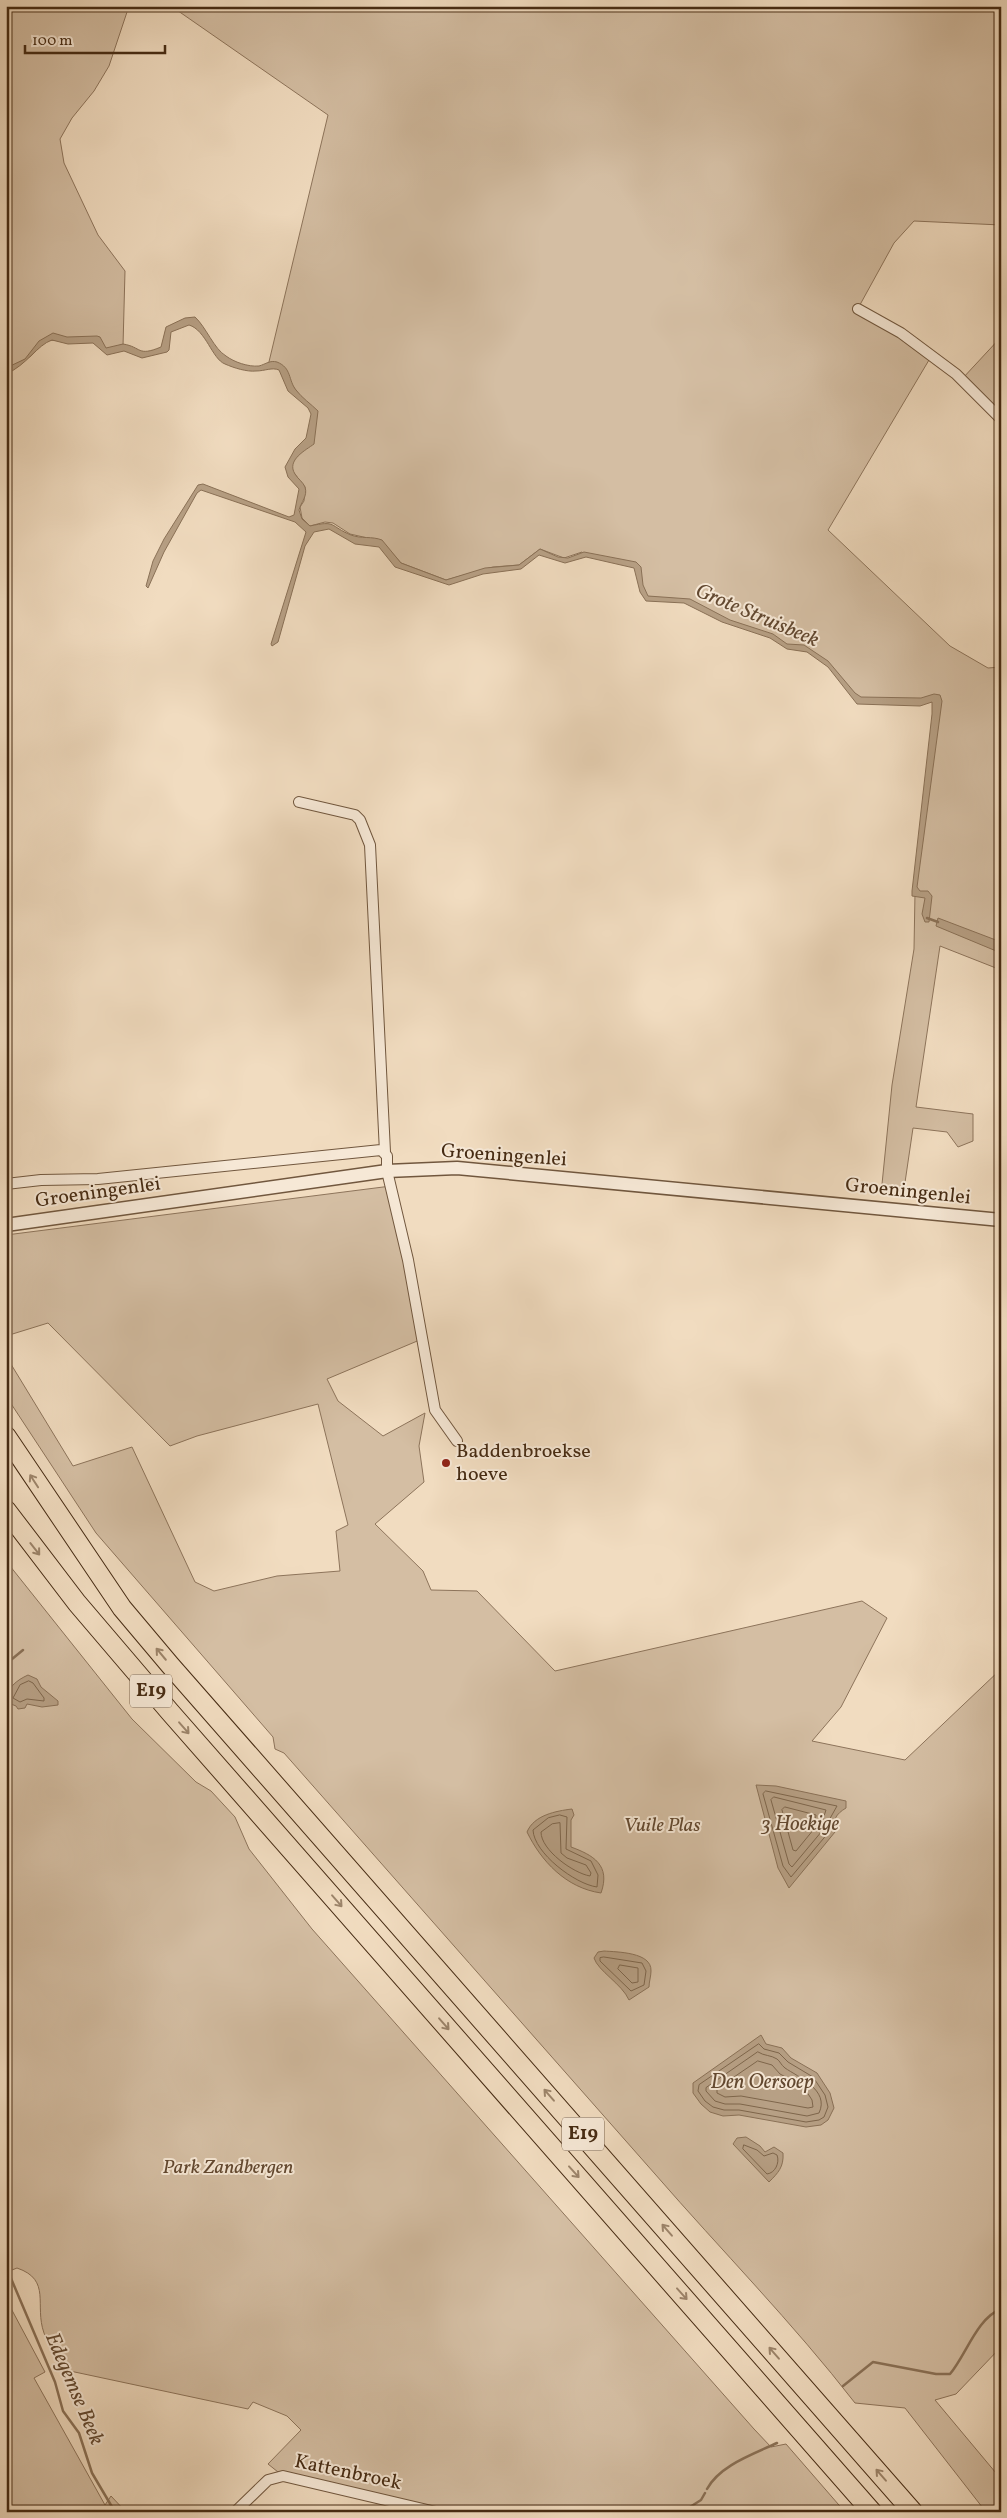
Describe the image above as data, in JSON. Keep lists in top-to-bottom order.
{
  "streets": {
    "highway": ["E19"],
    "street": ["Groeningenlei", "Kattenbroek"]
  },
  "water": [
    "Grote Struisbeek",
    "3 Hoekige",
    "Den Oersoep",
    "Edegemse Beek"
  ],
  "parks": ["Vuile Plas", "Park Zandbergen"],
  "places": ["Baddenbroekse hoeve"],
  "scale_bar": "100 m"
}
